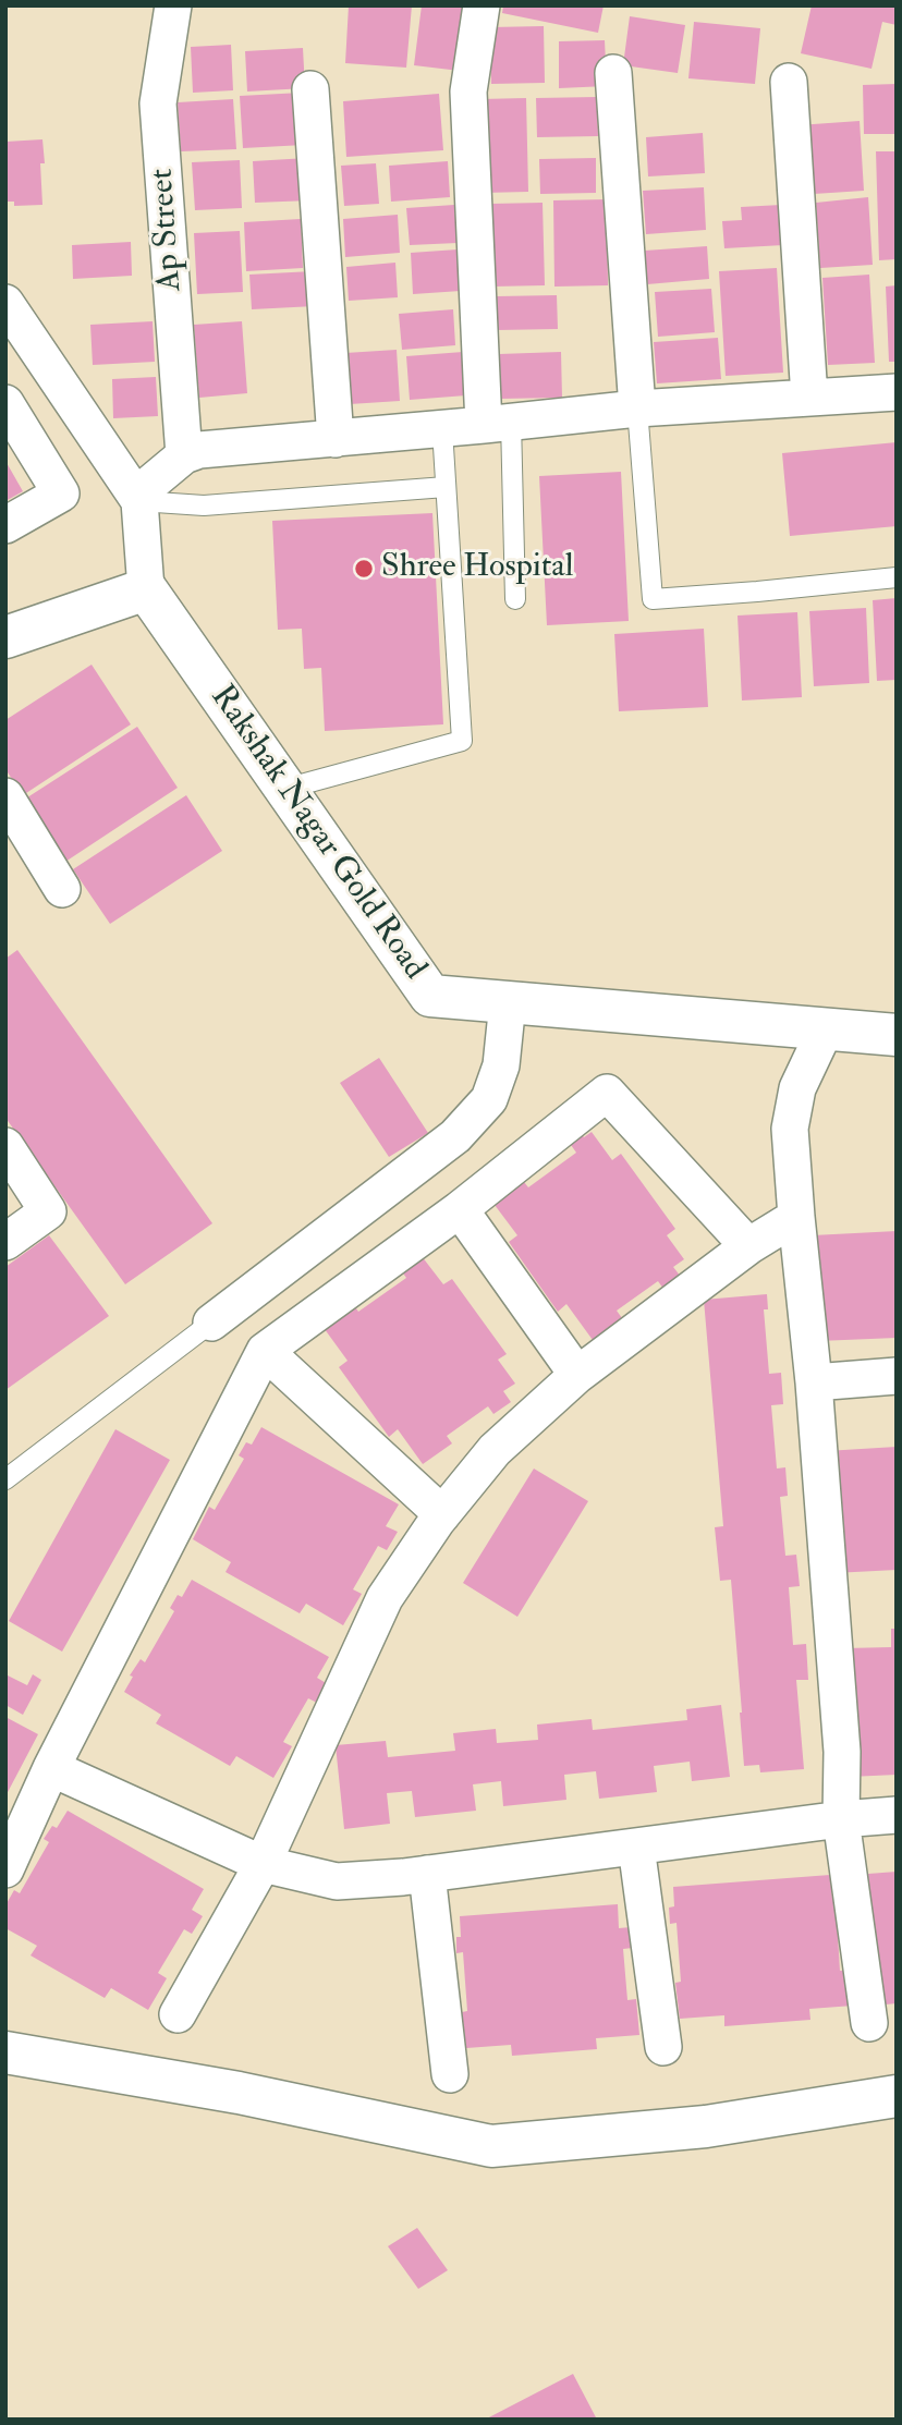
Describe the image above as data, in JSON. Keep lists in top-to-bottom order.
{
  "streets": {
    "street": ["Ap Street", "Rakshak Nagar Gold Road"]
  },
  "places": ["Shree Hospital"]
}
